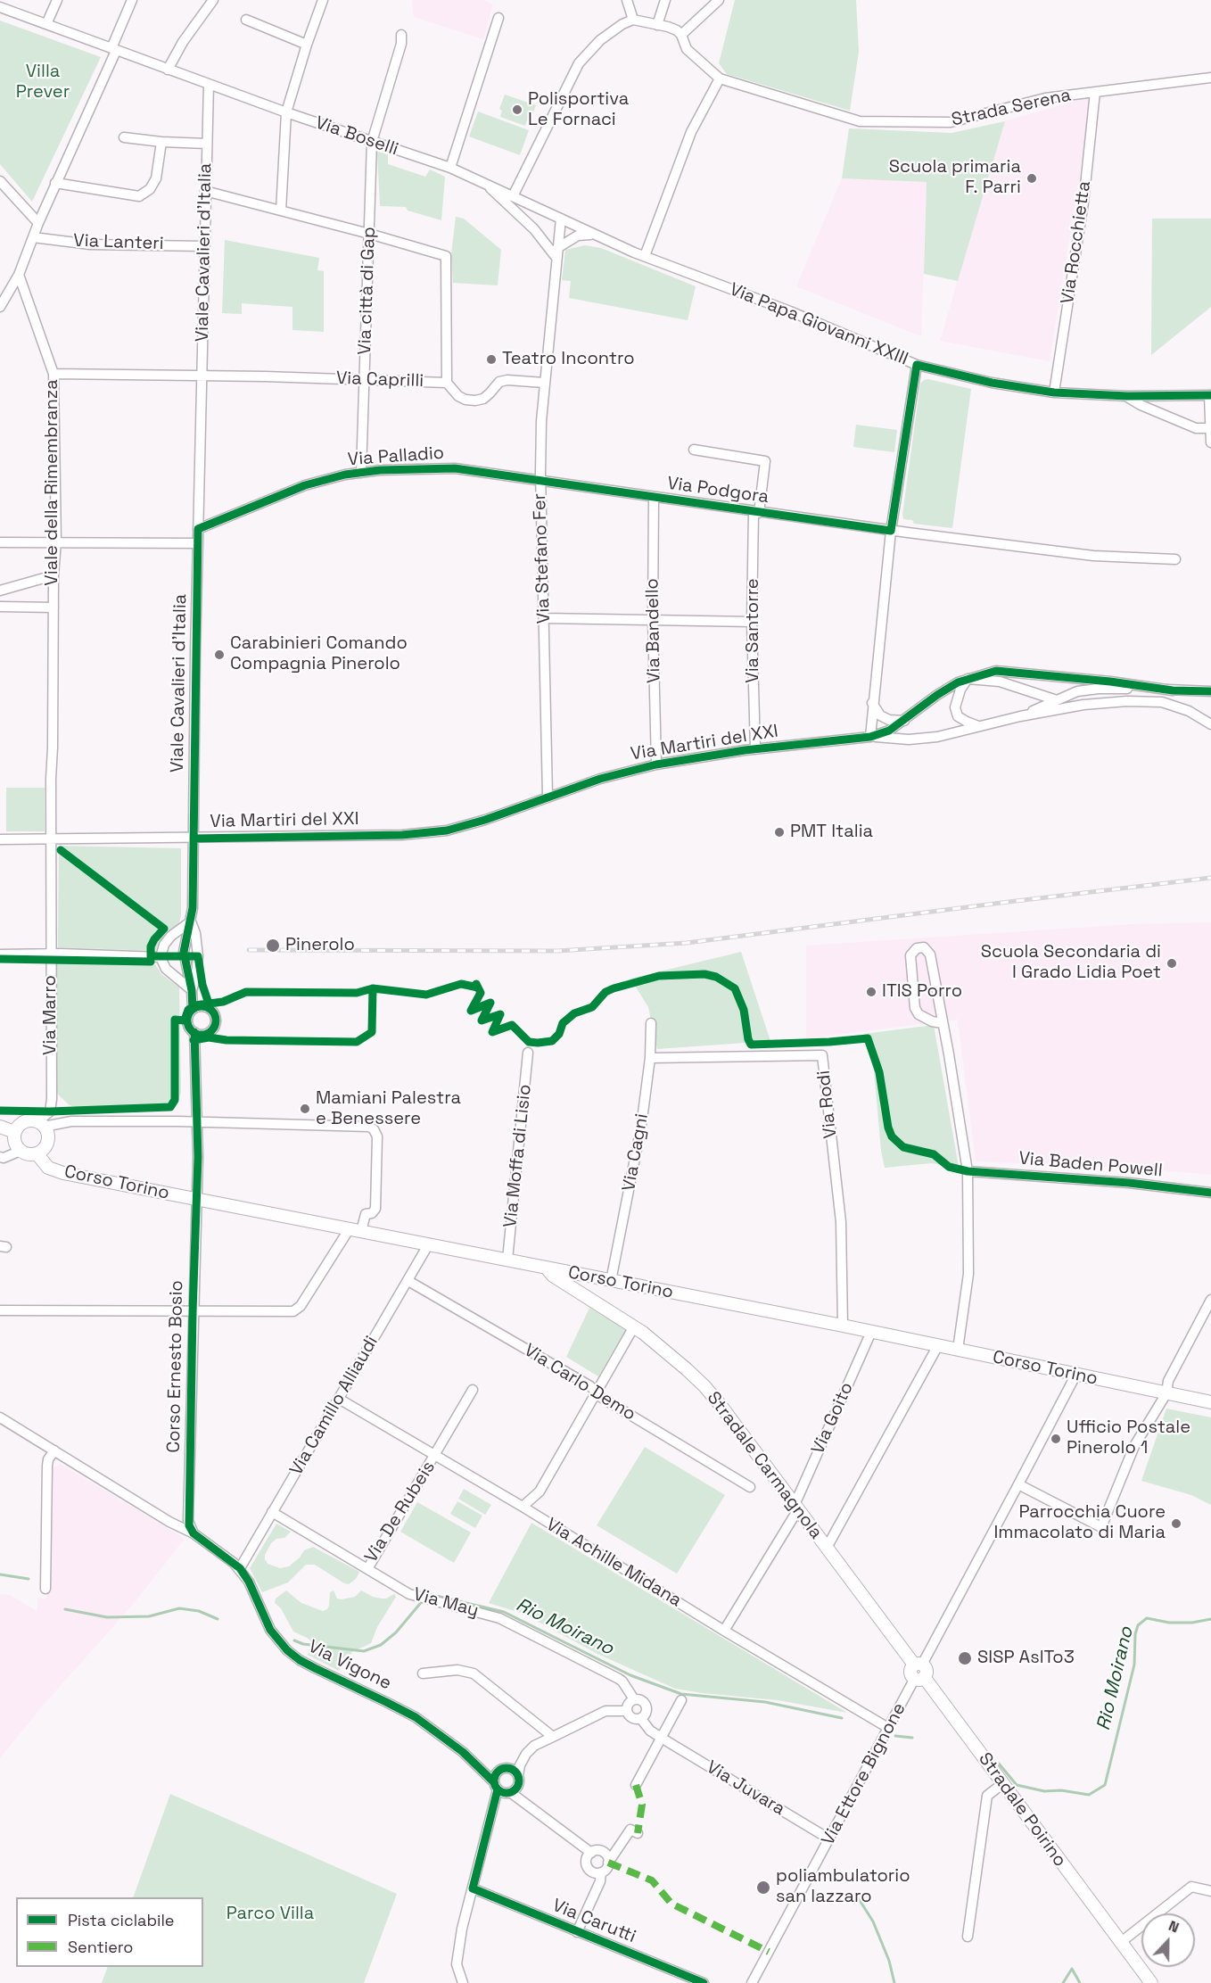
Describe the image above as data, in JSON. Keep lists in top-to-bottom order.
{
  "streets": {
    "main road": ["Corso Torino", "Stradale Carmagnola", "Stradale Poirino"],
    "street": [
      "Strada Serena",
      "Via Boselli",
      "Via Lanteri",
      "Via Rocchietta",
      "Viale Cavalieri d'Italia",
      "Via città di Gap",
      "Via Papa Giovanni XXIII",
      "Via Caprilli",
      "Via Palladio",
      "Viale della Rimembranza",
      "Via Podgora",
      "Via Stefano Fer",
      "Via Bandello",
      "Via Santorre",
      "Via Martiri del XXI",
      "Via Marro",
      "Via Rodi",
      "Via Cagni",
      "Via Moffa di Lisio",
      "Via Baden Powell",
      "Corso Ernesto Bosio",
      "Via Carlo Demo",
      "Via Camillo Alliaudi",
      "Via Goito",
      "Via De Rubeis",
      "Via Achille Midana",
      "Via May",
      "Via Vigone",
      "Via Ettore Bignone",
      "Via Juvara",
      "Via Carutti"
    ]
  },
  "crossings": [
    ["Strada Serena", "Via Rocchietta"],
    ["Via Boselli", "Viale Cavalieri d'Italia"],
    ["Via Boselli", "Via città di Gap"],
    ["Via Boselli", "Via Papa Giovanni XXIII"],
    ["Via Boselli", "Via Stefano Fer"],
    ["Via Lanteri", "Viale Cavalieri d'Italia"],
    ["Via Rocchietta", "Via Papa Giovanni XXIII"],
    ["Viale Cavalieri d'Italia", "Via Caprilli"],
    ["Viale Cavalieri d'Italia", "Via Palladio"],
    ["Viale Cavalieri d'Italia", "Via Martiri del XXI"],
    ["Via città di Gap", "Via Caprilli"],
    ["Via città di Gap", "Via Palladio"],
    ["Via Caprilli", "Viale della Rimembranza"],
    ["Via Caprilli", "Via Stefano Fer"],
    ["Via Palladio", "Via Podgora"],
    ["Via Palladio", "Via Stefano Fer"],
    ["Viale della Rimembranza", "Via Martiri del XXI"],
    ["Viale della Rimembranza", "Via Marro"],
    ["Via Podgora", "Via Stefano Fer"],
    ["Via Podgora", "Via Bandello"],
    ["Via Podgora", "Via Santorre"],
    ["Via Stefano Fer", "Via Martiri del XXI"],
    ["Via Bandello", "Via Martiri del XXI"],
    ["Via Santorre", "Via Martiri del XXI"],
    ["Via Martiri del XXI", "Via Marro"],
    ["Via Marro", "Corso Torino"],
    ["Via Rodi", "Via Cagni"],
    ["Via Rodi", "Corso Torino"],
    ["Via Cagni", "Corso Torino"],
    ["Via Moffa di Lisio", "Corso Torino"],
    ["Corso Torino", "Corso Ernesto Bosio"],
    ["Corso Torino", "Via Camillo Alliaudi"],
    ["Corso Torino", "Via Goito"],
    ["Corso Torino", "Stradale Carmagnola"],
    ["Corso Torino", "Via Ettore Bignone"],
    ["Corso Ernesto Bosio", "Via Vigone"],
    ["Via Carlo Demo", "Via Camillo Alliaudi"],
    ["Via Camillo Alliaudi", "Via De Rubeis"],
    ["Via Camillo Alliaudi", "Via Achille Midana"],
    ["Via Camillo Alliaudi", "Via Vigone"],
    ["Via Goito", "Stradale Carmagnola"],
    ["Via Goito", "Via Achille Midana"],
    ["Stradale Carmagnola", "Via Ettore Bignone"],
    ["Stradale Carmagnola", "Stradale Poirino"],
    ["Via De Rubeis", "Via Achille Midana"],
    ["Via De Rubeis", "Via May"],
    ["Via Achille Midana", "Via Ettore Bignone"],
    ["Via May", "Via Juvara"],
    ["Via Ettore Bignone", "Via Juvara"],
    ["Via Ettore Bignone", "Stradale Poirino"]
  ],
  "water": ["Rio Moirano"],
  "parks": ["Villa Prever", "Parco Villa"],
  "places": [
    "Polisportiva Le Fornaci",
    "Scuola primaria F. Parri",
    "Teatro Incontro",
    "Carabinieri Comando Compagnia Pinerolo",
    "PMT Italia",
    "Pinerolo",
    "Scuola Secondaria di I Grado Lidia Poet",
    "ITIS Porro",
    "Mamiani Palestra e Benessere",
    "Ufficio Postale Pinerolo 1",
    "Parrocchia Cuore Immacolato di Maria",
    "SISP AslTo3",
    "poliambulatorio san lazzaro"
  ],
  "legend": ["Pista ciclabile", "Sentiero"],
  "north": "top"
}
